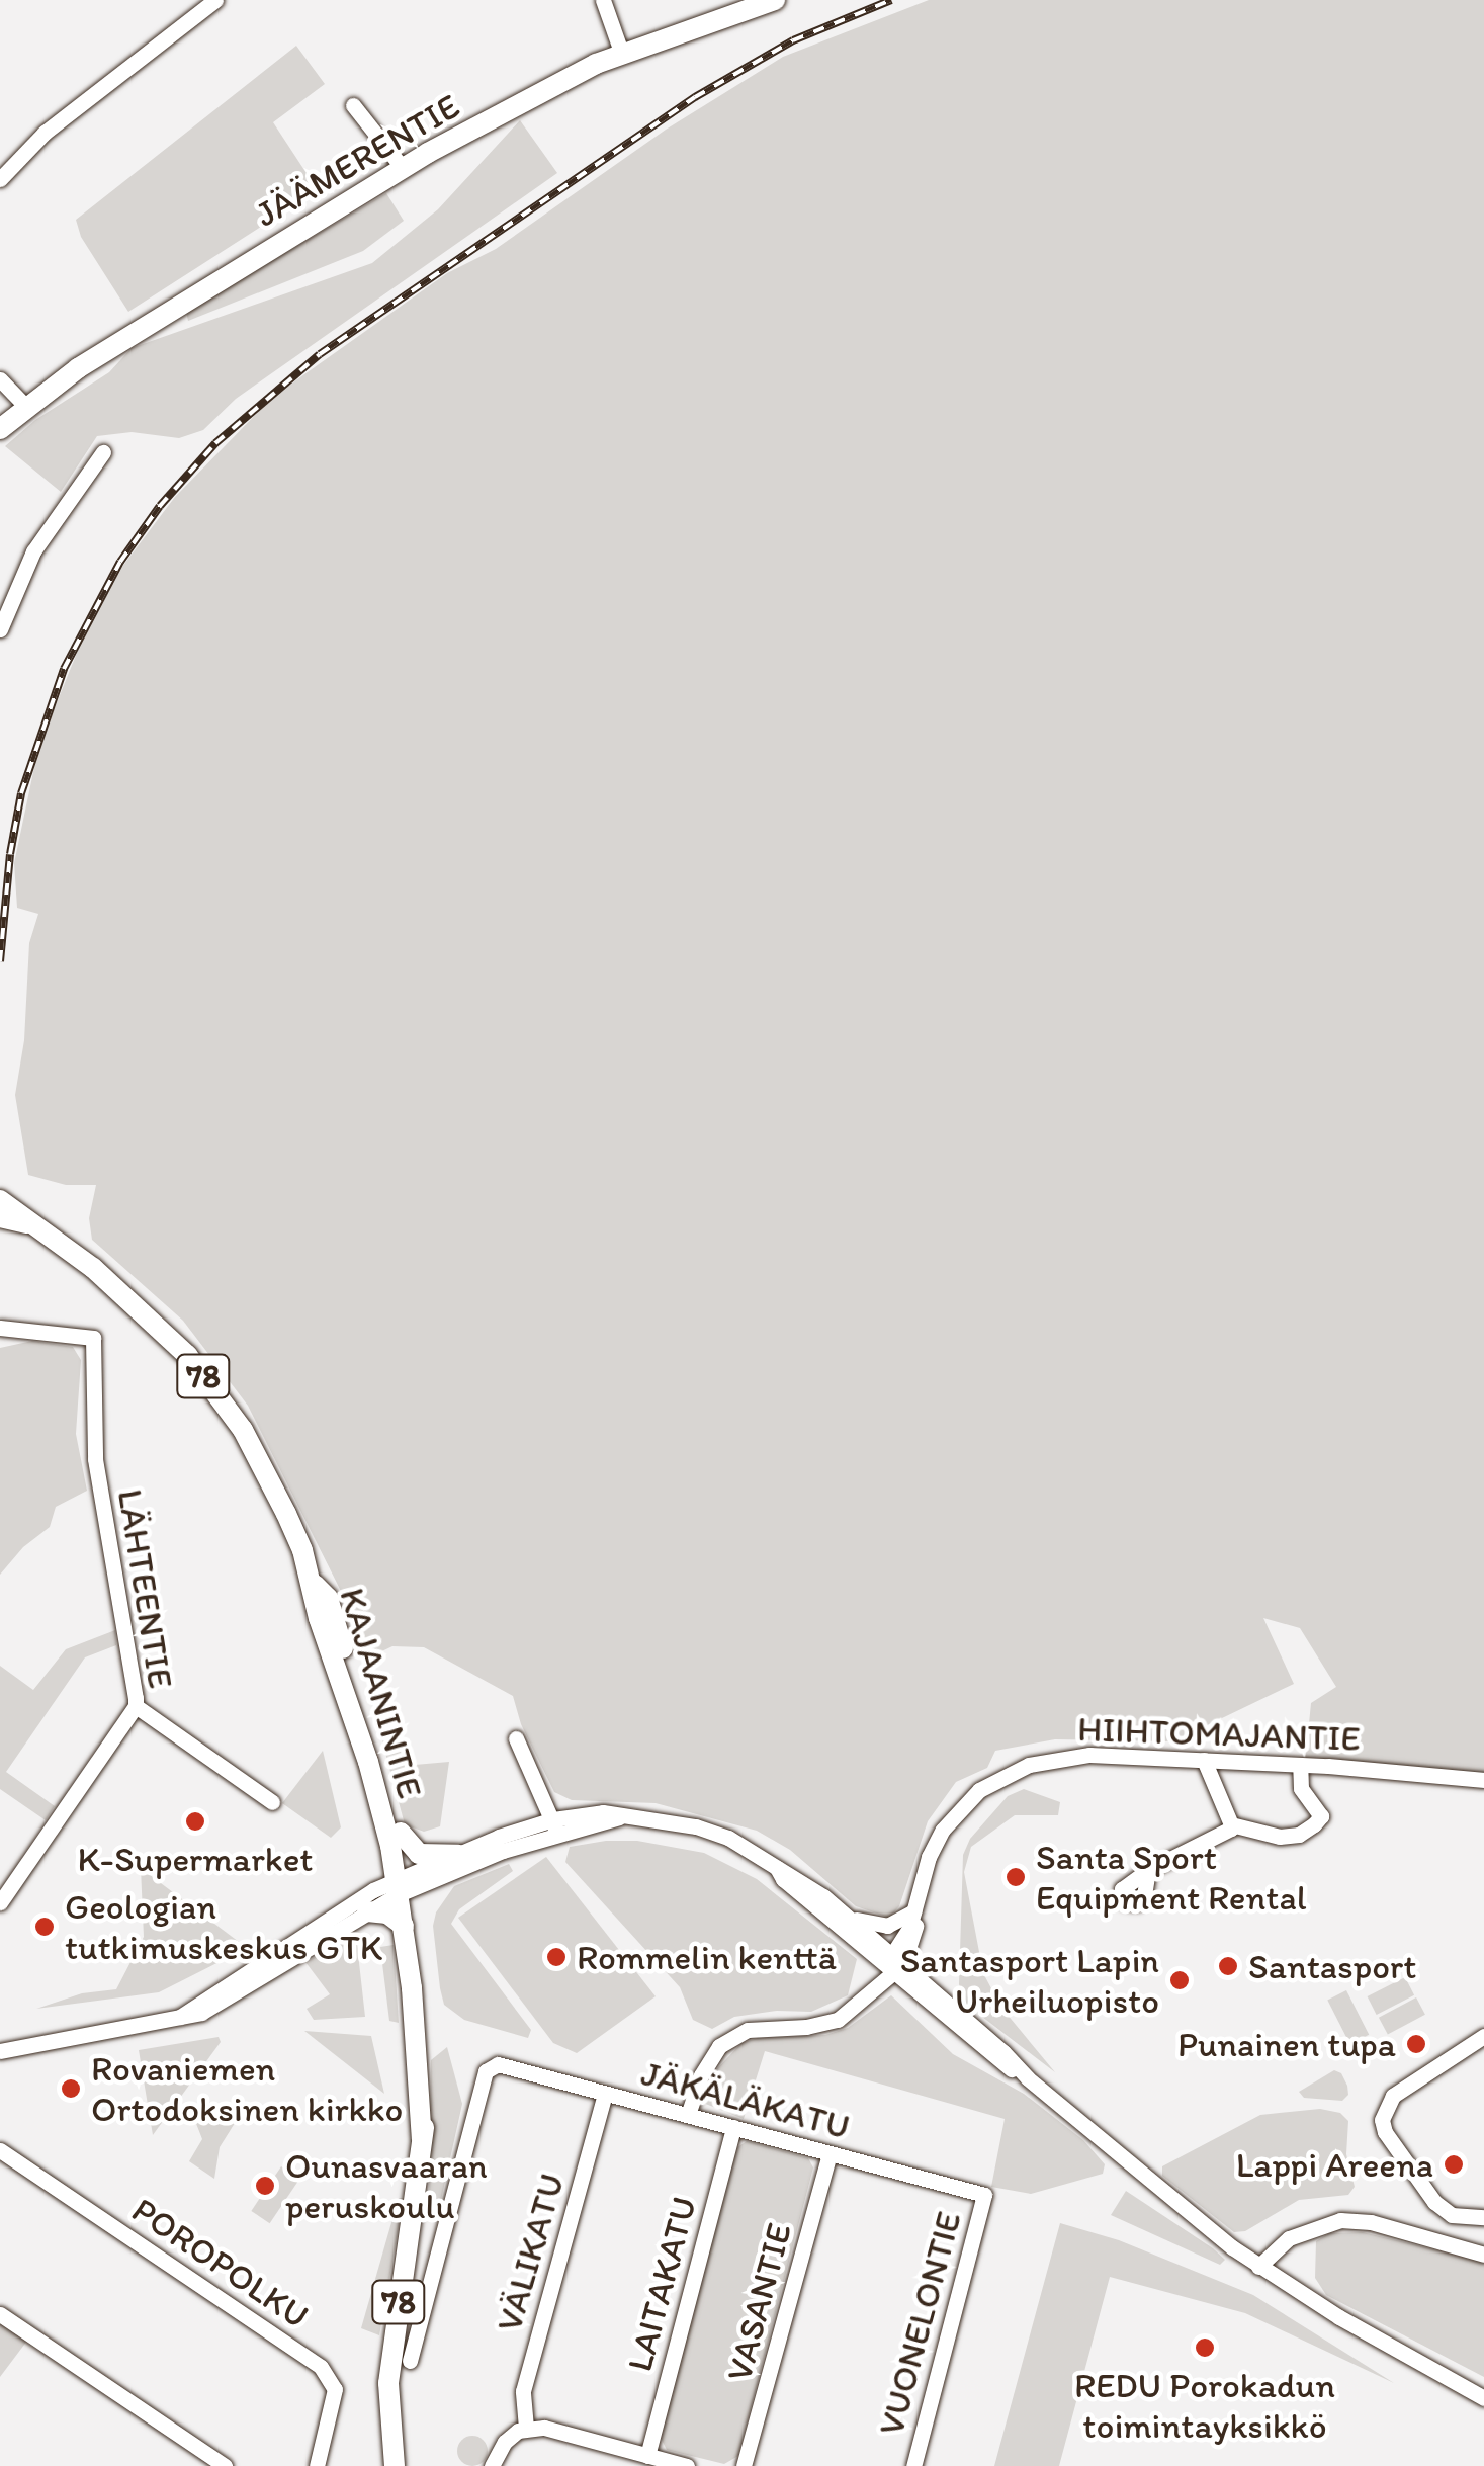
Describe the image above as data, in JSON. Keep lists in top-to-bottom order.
{
  "streets": {
    "main road": ["JÄÄMERENTIE", "78", "KAJAANINTIE"],
    "street": [
      "LÄHTEENTIE",
      "HIIHTOMAJANTIE",
      "JÄKÄLÄKATU",
      "VÄLIKATU",
      "POROPOLKU",
      "LAITAKATU",
      "VASANTIE",
      "VUONELONTIE"
    ]
  },
  "crossings": [
    ["78", "KAJAANINTIE"],
    ["JÄKÄLÄKATU", "VÄLIKATU"],
    ["JÄKÄLÄKATU", "LAITAKATU"],
    ["JÄKÄLÄKATU", "VASANTIE"],
    ["JÄKÄLÄKATU", "VUONELONTIE"]
  ],
  "places": [
    "K-Supermarket",
    "Santa Sport Equipment Rental",
    "Geologian tutkimuskeskus GTK",
    "Rommelin kenttä",
    "Santasport",
    "Santasport Lapin Urheiluopisto",
    "Punainen tupa",
    "Rovaniemen Ortodoksinen kirkko",
    "Lappi Areena",
    "Ounasvaaran peruskoulu",
    "REDU Porokadun toimintayksikkö"
  ]
}
